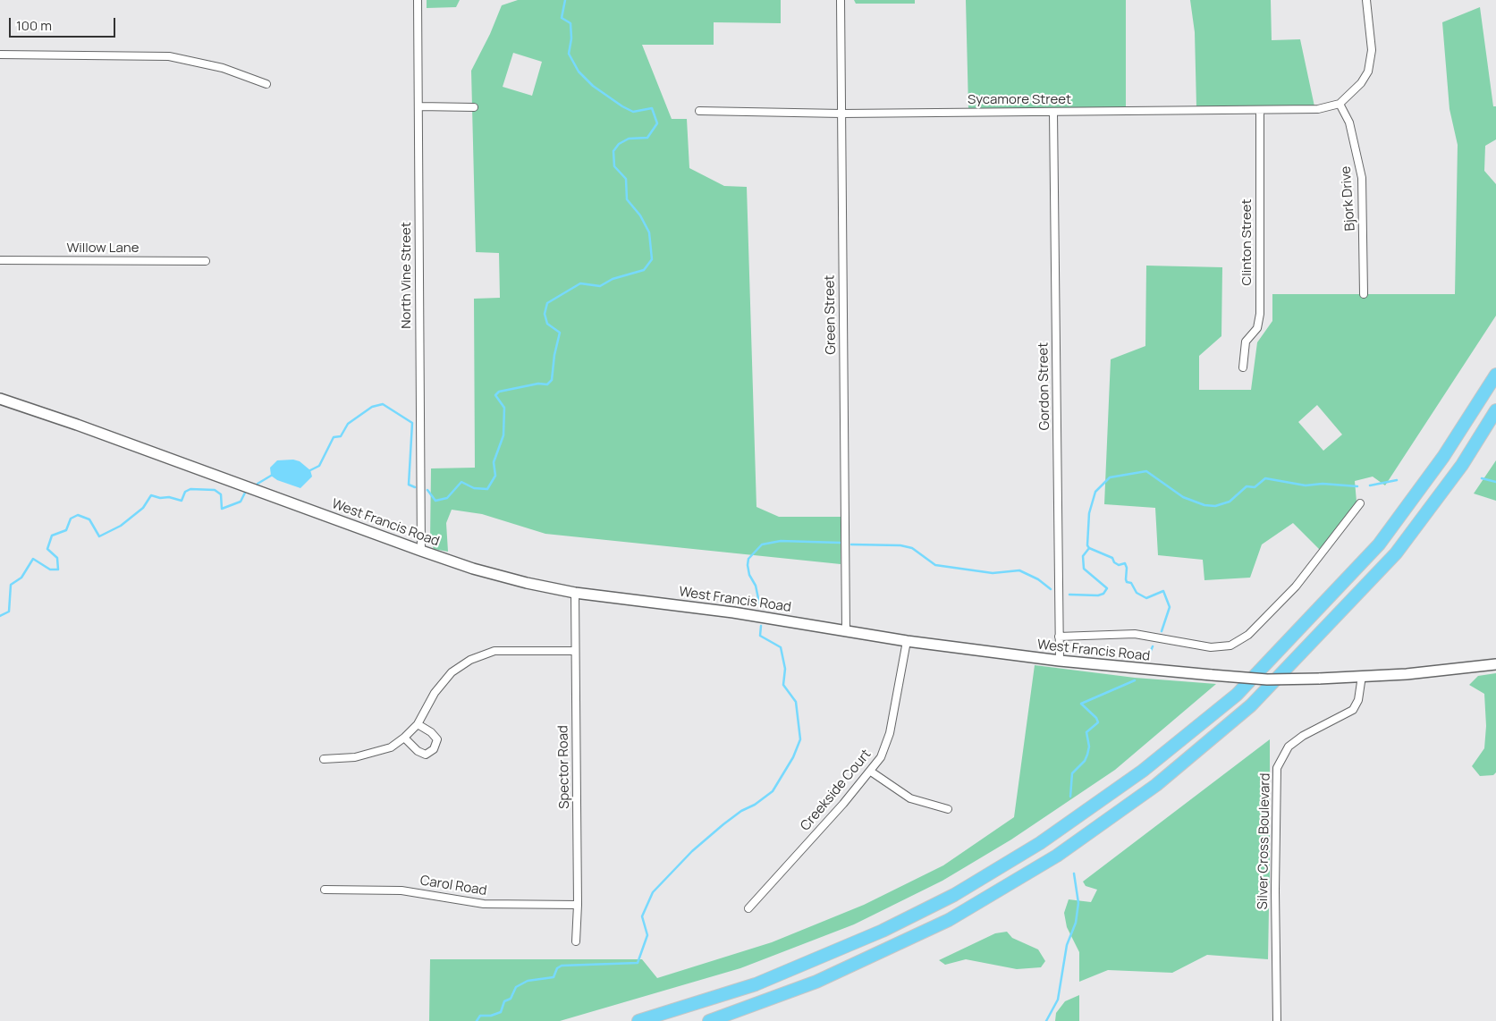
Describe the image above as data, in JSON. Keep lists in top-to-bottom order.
{
  "streets": {
    "street": [
      "Sycamore Street",
      "Bjork Drive",
      "Clinton Street",
      "Willow Lane",
      "North Vine Street",
      "Green Street",
      "Gordon Street",
      "West Francis Road",
      "Spector Road",
      "Creekside Court",
      "Silver Cross Boulevard",
      "Carol Road"
    ]
  },
  "crossings": [
    ["Sycamore Street", "Bjork Drive"],
    ["Sycamore Street", "Clinton Street"],
    ["Sycamore Street", "Green Street"],
    ["Sycamore Street", "Gordon Street"],
    ["North Vine Street", "West Francis Road"],
    ["Green Street", "West Francis Road"],
    ["Gordon Street", "West Francis Road"],
    ["West Francis Road", "Spector Road"],
    ["West Francis Road", "Creekside Court"],
    ["West Francis Road", "Silver Cross Boulevard"],
    ["Spector Road", "Carol Road"]
  ],
  "scale_bar": "100 m"
}
